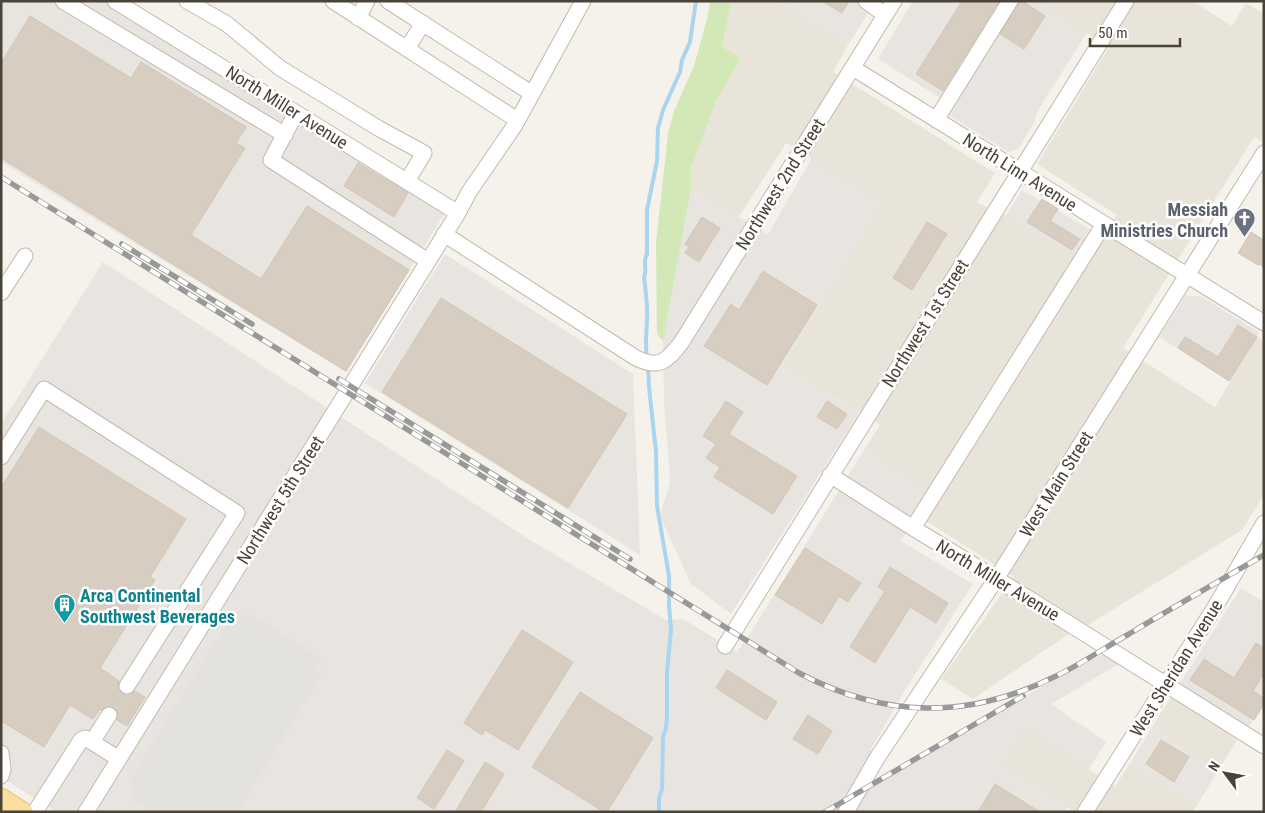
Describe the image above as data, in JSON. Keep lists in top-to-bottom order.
{
  "streets": {
    "street": [
      "North Miller Avenue",
      "North Linn Avenue",
      "Northwest 2nd Street",
      "Northwest 1st Street",
      "West Main Street",
      "Northwest 5th Street",
      "West Sheridan Avenue"
    ]
  },
  "crossings": [
    ["North Miller Avenue", "Northwest 1st Street"],
    ["North Miller Avenue", "West Main Street"],
    ["North Miller Avenue", "Northwest 5th Street"],
    ["North Miller Avenue", "West Sheridan Avenue"],
    ["North Linn Avenue", "Northwest 2nd Street"],
    ["North Linn Avenue", "Northwest 1st Street"],
    ["North Linn Avenue", "West Main Street"],
    ["Northwest 2nd Street", "Northwest 5th Street"]
  ],
  "places": {
    "church": ["Messiah Ministries Church"],
    "building": ["Arca Continental Southwest Beverages"]
  },
  "scale_bar": "50 m",
  "north": "top left"
}
